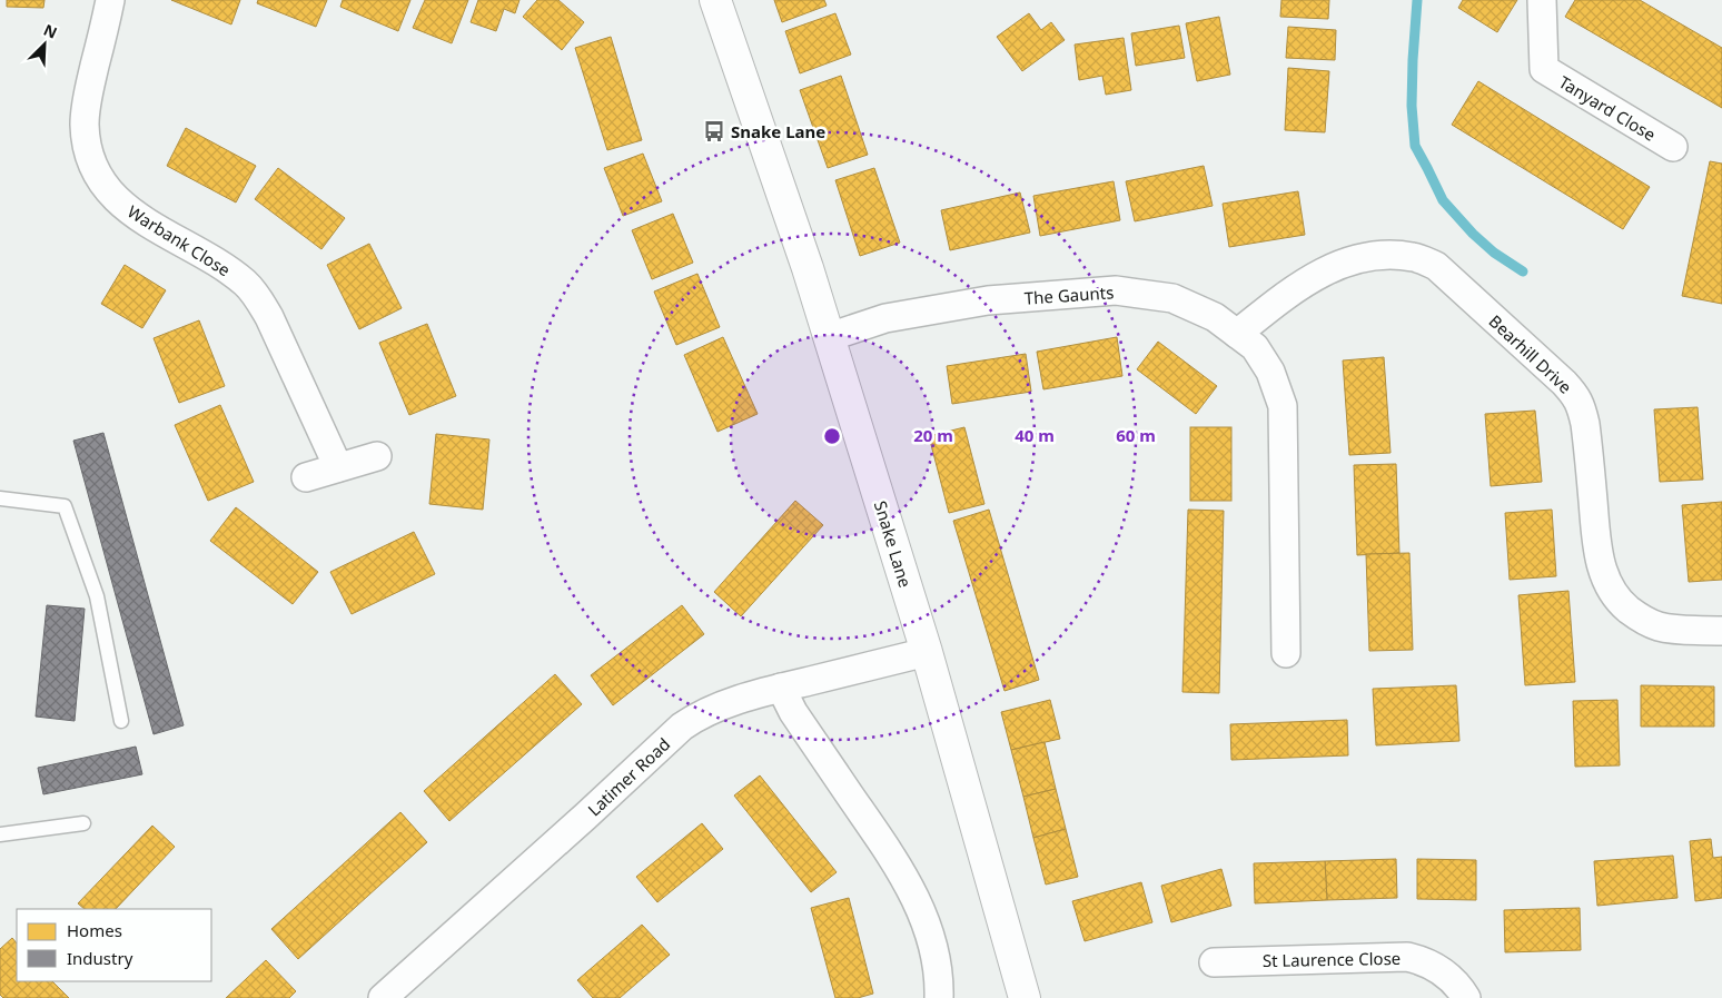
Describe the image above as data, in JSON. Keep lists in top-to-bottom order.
{
  "streets": {
    "street": [
      "Tanyard Close",
      "Warbank Close",
      "The Gaunts",
      "Bearhill Drive",
      "Snake Lane",
      "Latimer Road",
      "St Laurence Close"
    ]
  },
  "crossings": [
    ["The Gaunts", "Bearhill Drive"],
    ["The Gaunts", "Snake Lane"],
    ["Snake Lane", "Latimer Road"]
  ],
  "places": {
    "bus stop": ["Snake Lane"]
  },
  "legend": ["Homes", "Industry"],
  "north": "top right",
  "rings": ["20 m", "40 m", "60 m"]
}
